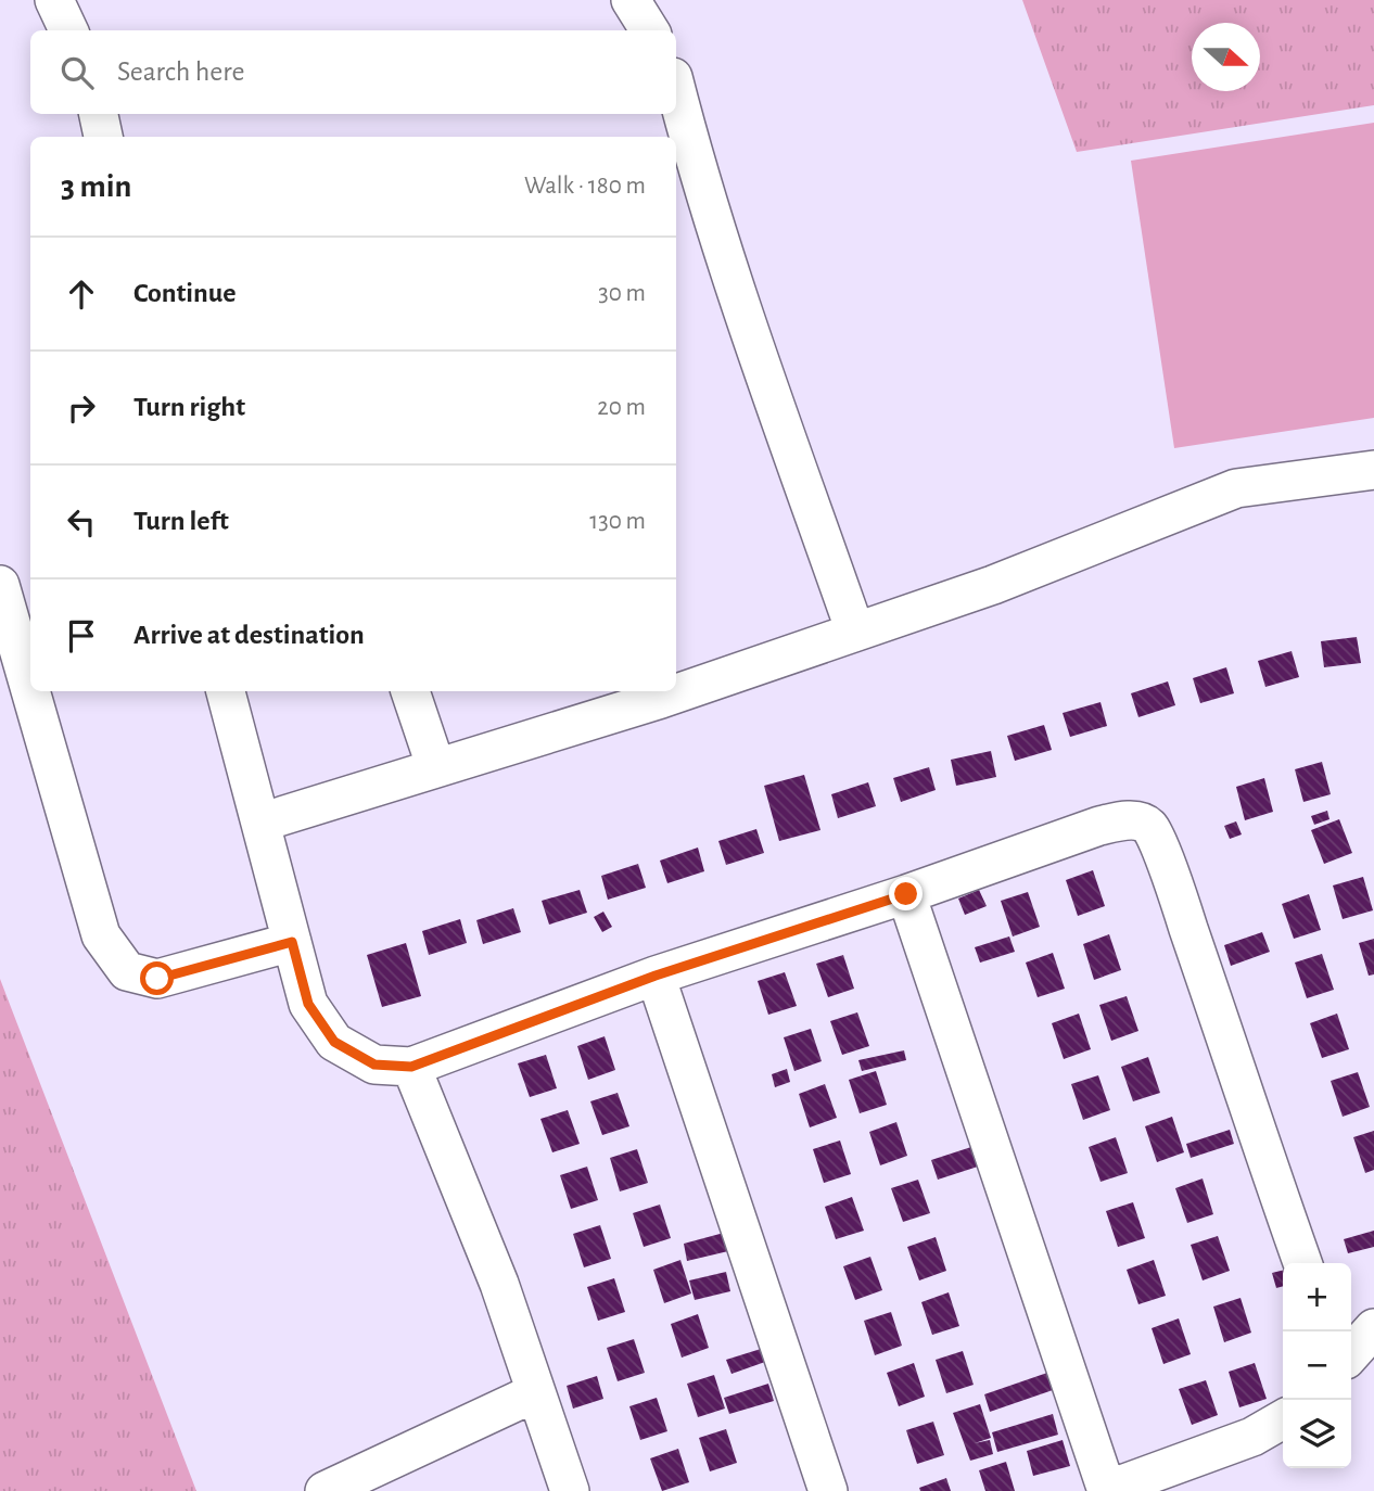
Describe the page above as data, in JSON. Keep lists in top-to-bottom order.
{
  "north": "right",
  "page": {
    "search": "Search here",
    "heading": ["3 min", "Walk · 180 m"],
    "list": [
      ["Continue", "30 m"],
      ["Turn right", "20 m"],
      ["Turn left", "130 m"],
      "Arrive at destination"
    ],
    "map_buttons": ["+", "−"]
  }
}
